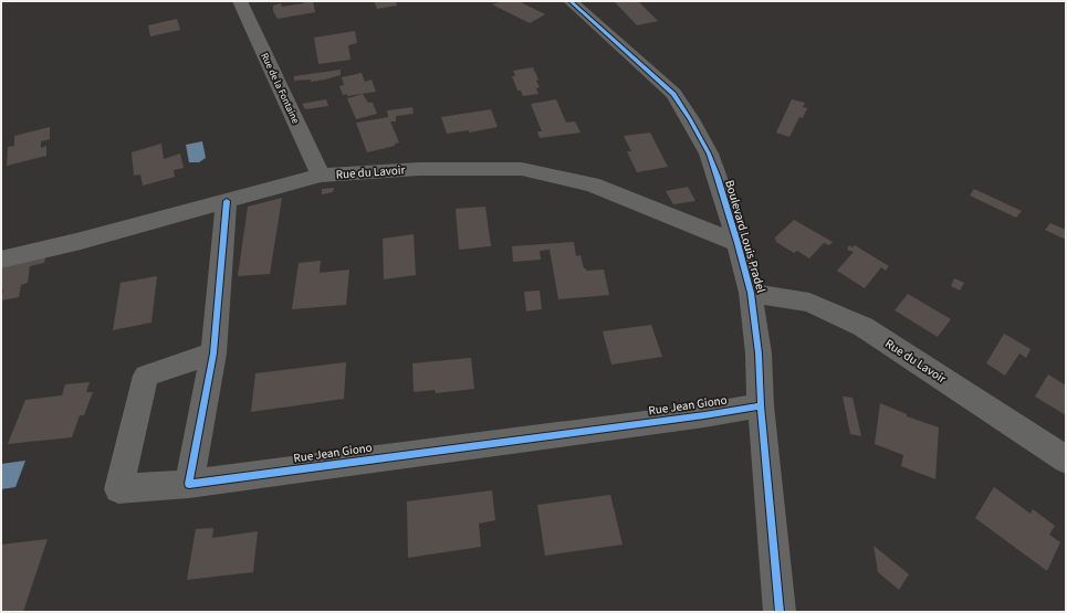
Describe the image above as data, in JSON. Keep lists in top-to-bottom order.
{
  "streets": {
    "street": [
      "Rue de la Fontaine",
      "Rue du Lavoir",
      "Boulevard Louis Pradel",
      "Rue Jean Giono"
    ]
  },
  "crossings": [
    ["Rue de la Fontaine", "Rue du Lavoir"],
    ["Rue du Lavoir", "Boulevard Louis Pradel"],
    ["Boulevard Louis Pradel", "Rue Jean Giono"]
  ]
}
